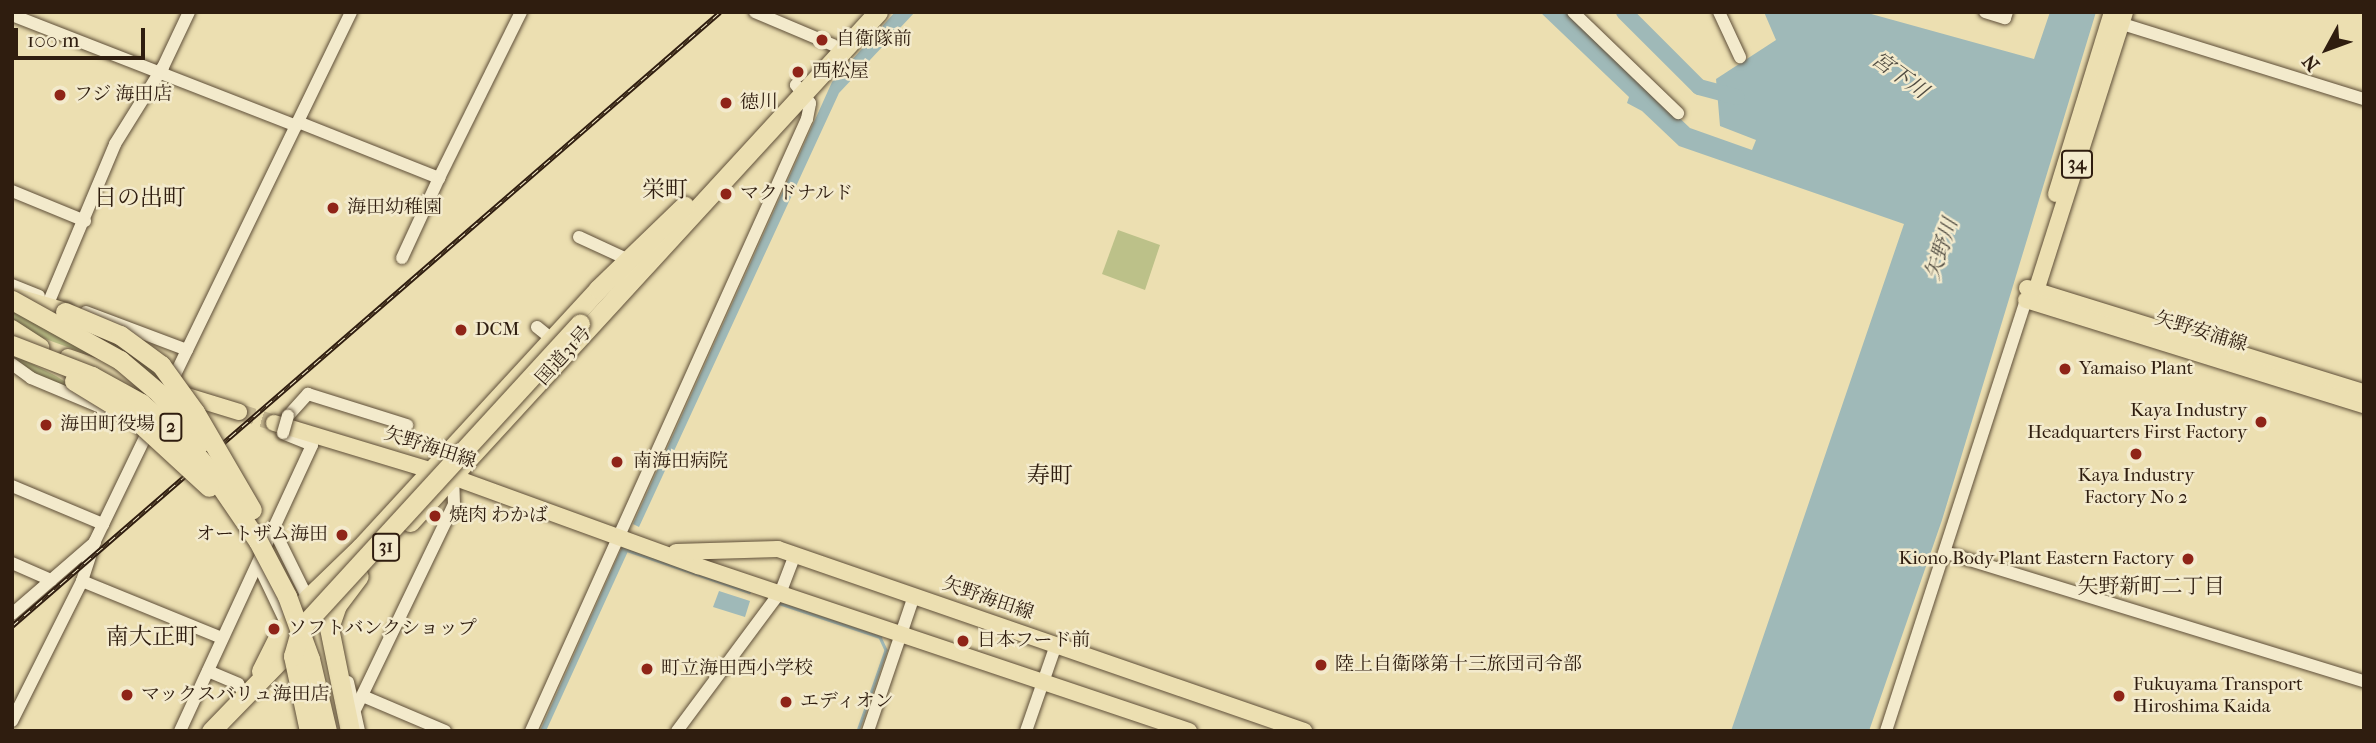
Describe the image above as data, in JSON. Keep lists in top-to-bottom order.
{
  "streets": {
    "highway": ["国道31号", "2", "31"],
    "main road": ["34", "矢野安浦線", "矢野海田線"]
  },
  "crossings": [
    ["34", "矢野安浦線"],
    ["国道31号", "矢野海田線"]
  ],
  "districts": [
    "栄町",
    "日の出町",
    "寿町",
    "矢野新町二丁目",
    "南大正町"
  ],
  "water": ["宮下川", "矢野川"],
  "places": [
    "自衛隊前",
    "西松屋",
    "フジ 海田店",
    "徳川",
    "マクドナルド",
    "海田幼稚園",
    "DCM",
    "Yamaiso Plant",
    "Kaya Industry Headquarters First Factory",
    "海田町役場",
    "Kaya Industry Factory No 2",
    "南海田病院",
    "焼肉 わかば",
    "オートザム海田",
    "Kiono Body Plant Eastern Factory",
    "ソフトバンクショップ",
    "日本フード前",
    "陸上自衛隊第十三旅団司令部",
    "町立海田西小学校",
    "マックスバリュ海田店",
    "Fukuyama Transport Hiroshima Kaida",
    "エディオン"
  ],
  "scale_bar": "100 m",
  "north": "bottom left"
}
